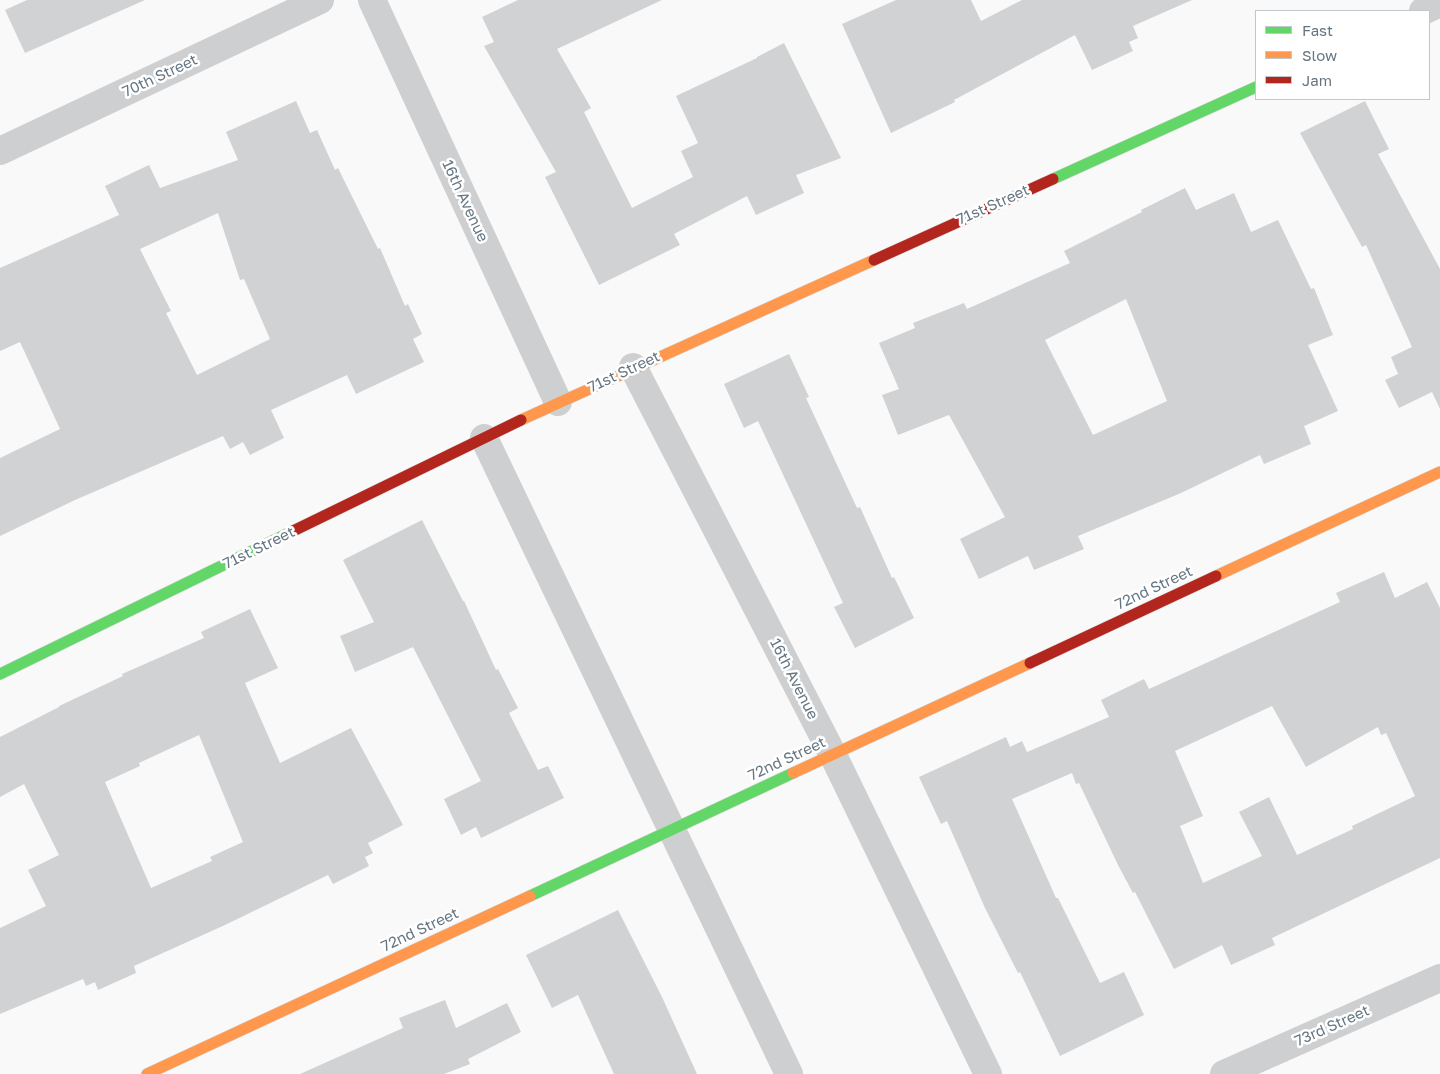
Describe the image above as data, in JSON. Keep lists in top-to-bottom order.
{
  "streets": {
    "street": [
      "70th Street",
      "16th Avenue",
      "71st Street",
      "72nd Street",
      "73rd Street"
    ]
  },
  "crossings": [
    ["16th Avenue", "71st Street"],
    ["16th Avenue", "72nd Street"]
  ],
  "legend": ["Fast", "Slow", "Jam"]
}
